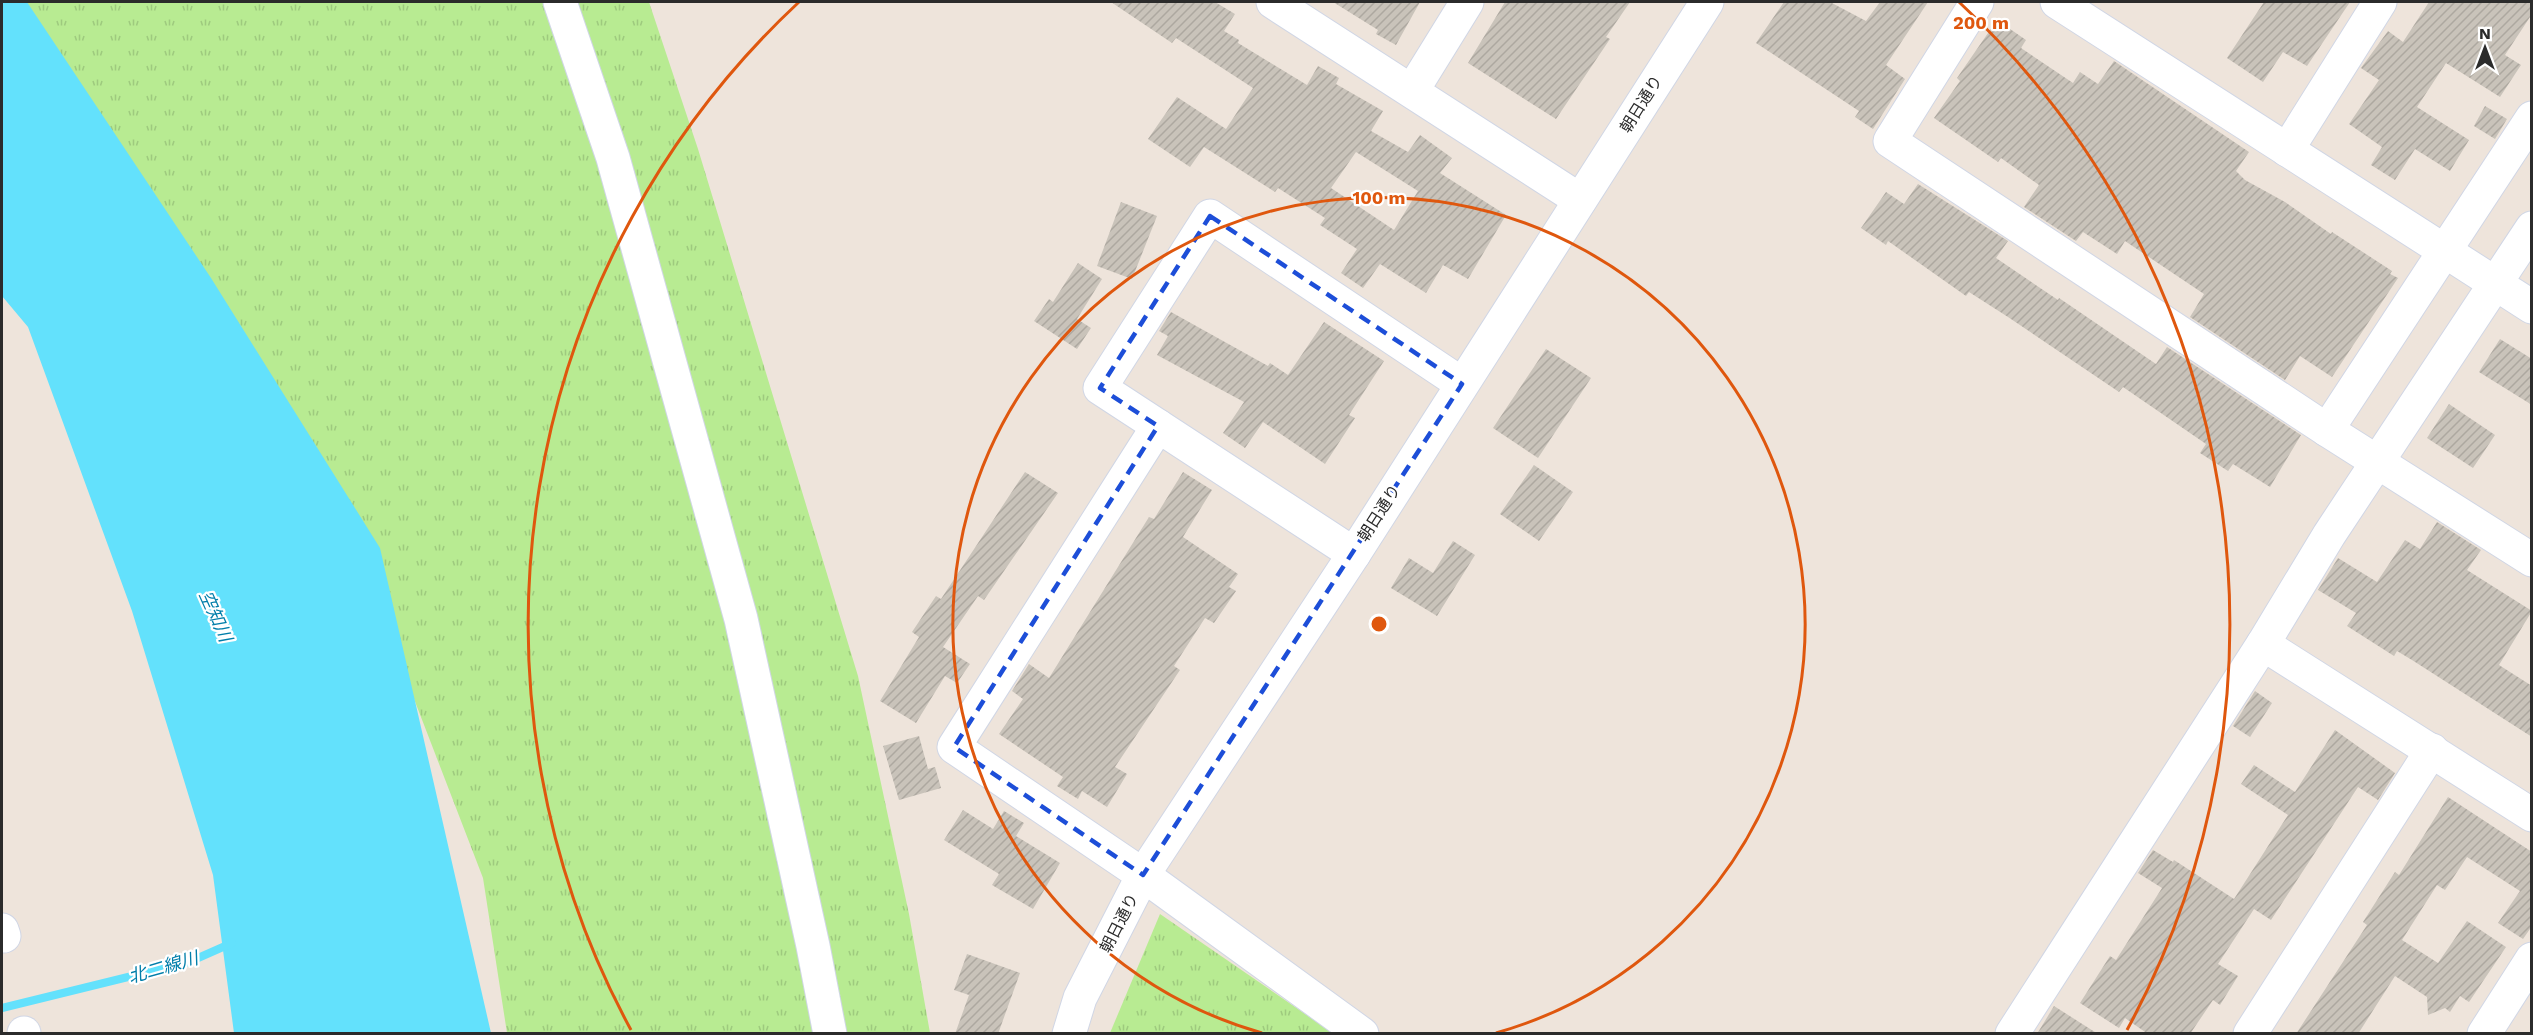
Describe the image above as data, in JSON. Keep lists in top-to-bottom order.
{
  "streets": {
    "street": ["朝日通り"]
  },
  "water": ["空知川", "北二線川"],
  "north": "top",
  "rings": ["200 m", "100 m"]
}
